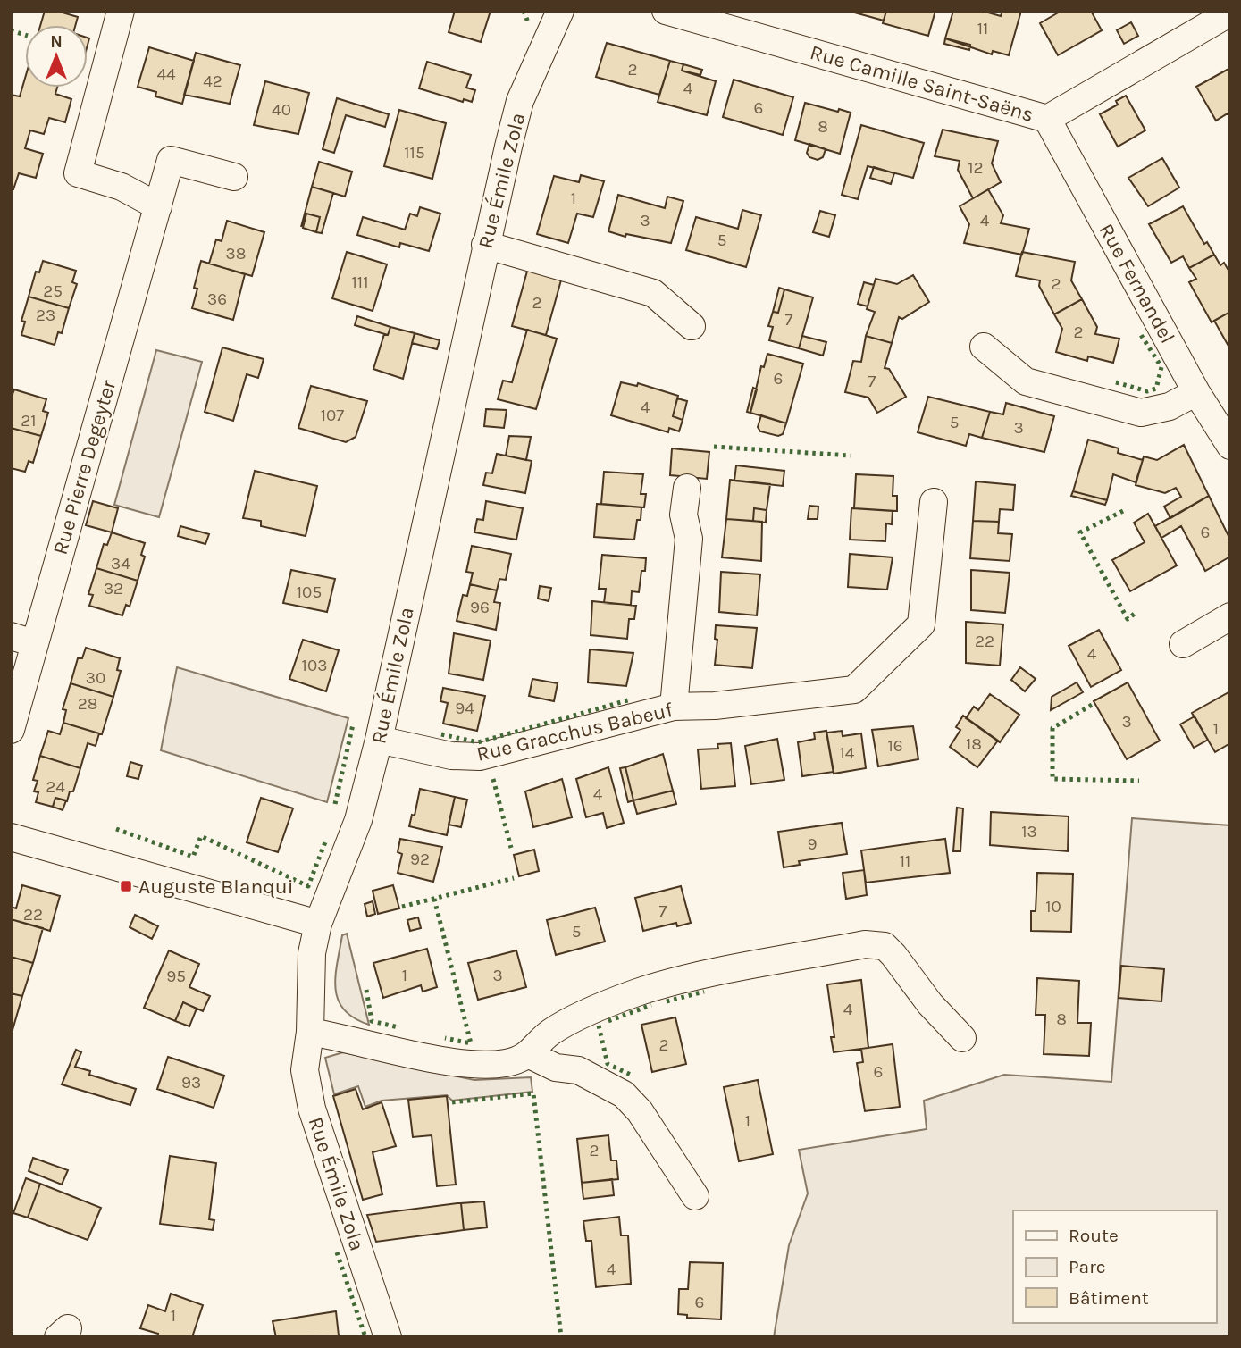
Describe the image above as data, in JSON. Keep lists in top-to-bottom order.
{
  "streets": {
    "street": [
      "Rue Camille Saint-Saëns",
      "Rue Émile Zola",
      "Rue Fernandel",
      "Rue Pierre Degeyter",
      "Rue Gracchus Babeuf"
    ]
  },
  "crossings": [
    ["Rue Camille Saint-Saëns", "Rue Fernandel"],
    ["Rue Émile Zola", "Rue Gracchus Babeuf"]
  ],
  "places": {
    "transit": ["Auguste Blanqui"]
  },
  "house_numbers": [
    "11",
    "2",
    "44",
    "42",
    "4",
    "6",
    "40",
    "8",
    "115",
    "12",
    "1",
    "3",
    "4",
    "5",
    "38",
    "111",
    "2",
    "25",
    "36",
    "2",
    "23",
    "7",
    "2",
    "6",
    "7",
    "4",
    "107",
    "21",
    "5",
    "3",
    "6",
    "34",
    "32",
    "105",
    "96",
    "22",
    "4",
    "103",
    "30",
    "28",
    "94",
    "3",
    "1",
    "18",
    "16",
    "14",
    "24",
    "4",
    "13",
    "9",
    "92",
    "11",
    "10",
    "7",
    "22",
    "5",
    "1",
    "3",
    "95",
    "4",
    "8",
    "2",
    "6",
    "93",
    "1",
    "2",
    "4",
    "6",
    "1"
  ],
  "legend": ["Route", "Parc", "Bâtiment"],
  "north": "top"
}
